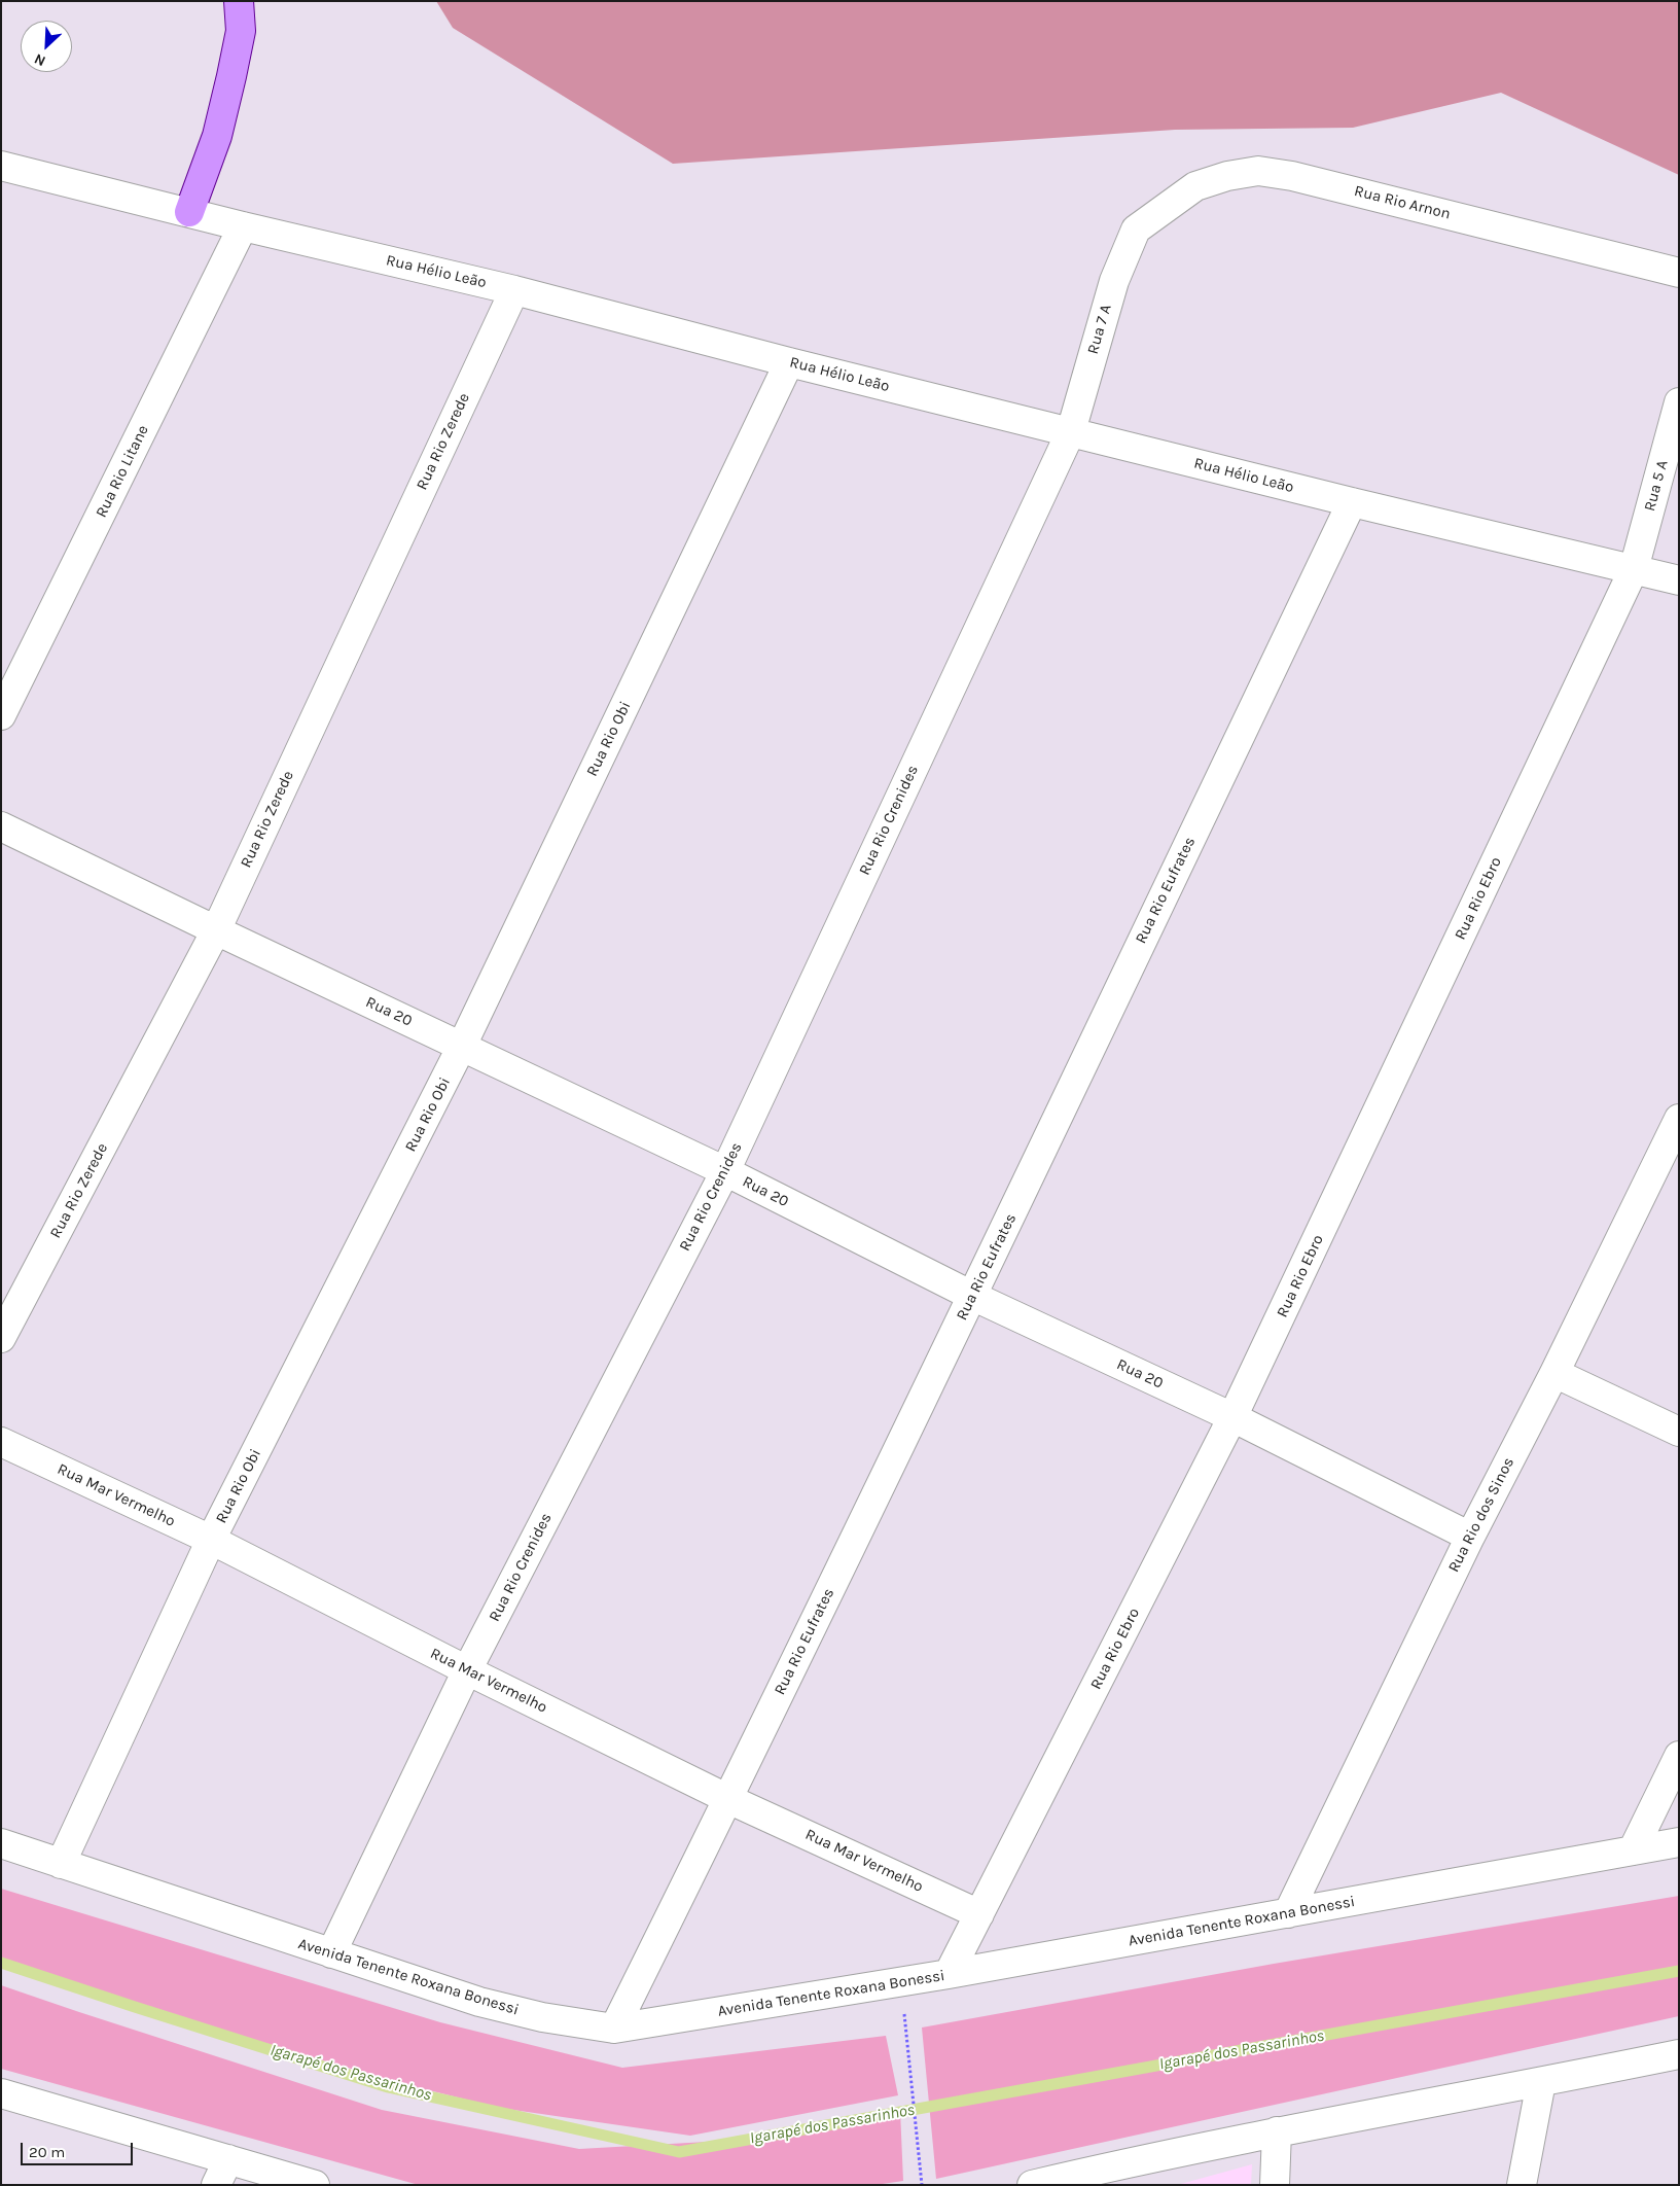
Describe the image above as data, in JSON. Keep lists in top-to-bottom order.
{
  "streets": {
    "street": [
      "Rua Rio Arnon",
      "Rua Hélio Leão",
      "Rua 7 A",
      "Rua Rio Zerede",
      "Rua Rio Litane",
      "Rua 5 A",
      "Rua Rio Obi",
      "Rua Rio Crenides",
      "Rua Rio Eufrates",
      "Rua Rio Ebro",
      "Rua 20",
      "Rua Mar Vermelho",
      "Rua Rio dos Sinos",
      "Avenida Tenente Roxana Bonessi"
    ]
  },
  "crossings": [
    ["Rua Rio Arnon", "Rua 7 A"],
    ["Rua Hélio Leão", "Rua 7 A"],
    ["Rua Hélio Leão", "Rua Rio Zerede"],
    ["Rua Hélio Leão", "Rua Rio Litane"],
    ["Rua Hélio Leão", "Rua 5 A"],
    ["Rua Hélio Leão", "Rua Rio Obi"],
    ["Rua Hélio Leão", "Rua Rio Crenides"],
    ["Rua Hélio Leão", "Rua Rio Eufrates"],
    ["Rua Hélio Leão", "Rua Rio Ebro"],
    ["Rua 7 A", "Rua Rio Crenides"],
    ["Rua Rio Zerede", "Rua 20"],
    ["Rua 5 A", "Rua Rio Ebro"],
    ["Rua Rio Obi", "Rua 20"],
    ["Rua Rio Obi", "Rua Mar Vermelho"],
    ["Rua Rio Obi", "Avenida Tenente Roxana Bonessi"],
    ["Rua Rio Crenides", "Rua 20"],
    ["Rua Rio Crenides", "Rua Mar Vermelho"],
    ["Rua Rio Crenides", "Avenida Tenente Roxana Bonessi"],
    ["Rua Rio Eufrates", "Rua 20"],
    ["Rua Rio Eufrates", "Rua Mar Vermelho"],
    ["Rua Rio Eufrates", "Avenida Tenente Roxana Bonessi"],
    ["Rua Rio Ebro", "Rua 20"],
    ["Rua Rio Ebro", "Rua Mar Vermelho"],
    ["Rua Rio Ebro", "Avenida Tenente Roxana Bonessi"],
    ["Rua 20", "Rua Rio dos Sinos"],
    ["Rua Rio dos Sinos", "Avenida Tenente Roxana Bonessi"]
  ],
  "water": ["Igarapé dos Passarinhos"],
  "scale_bar": "20 m",
  "north": "bottom left"
}
